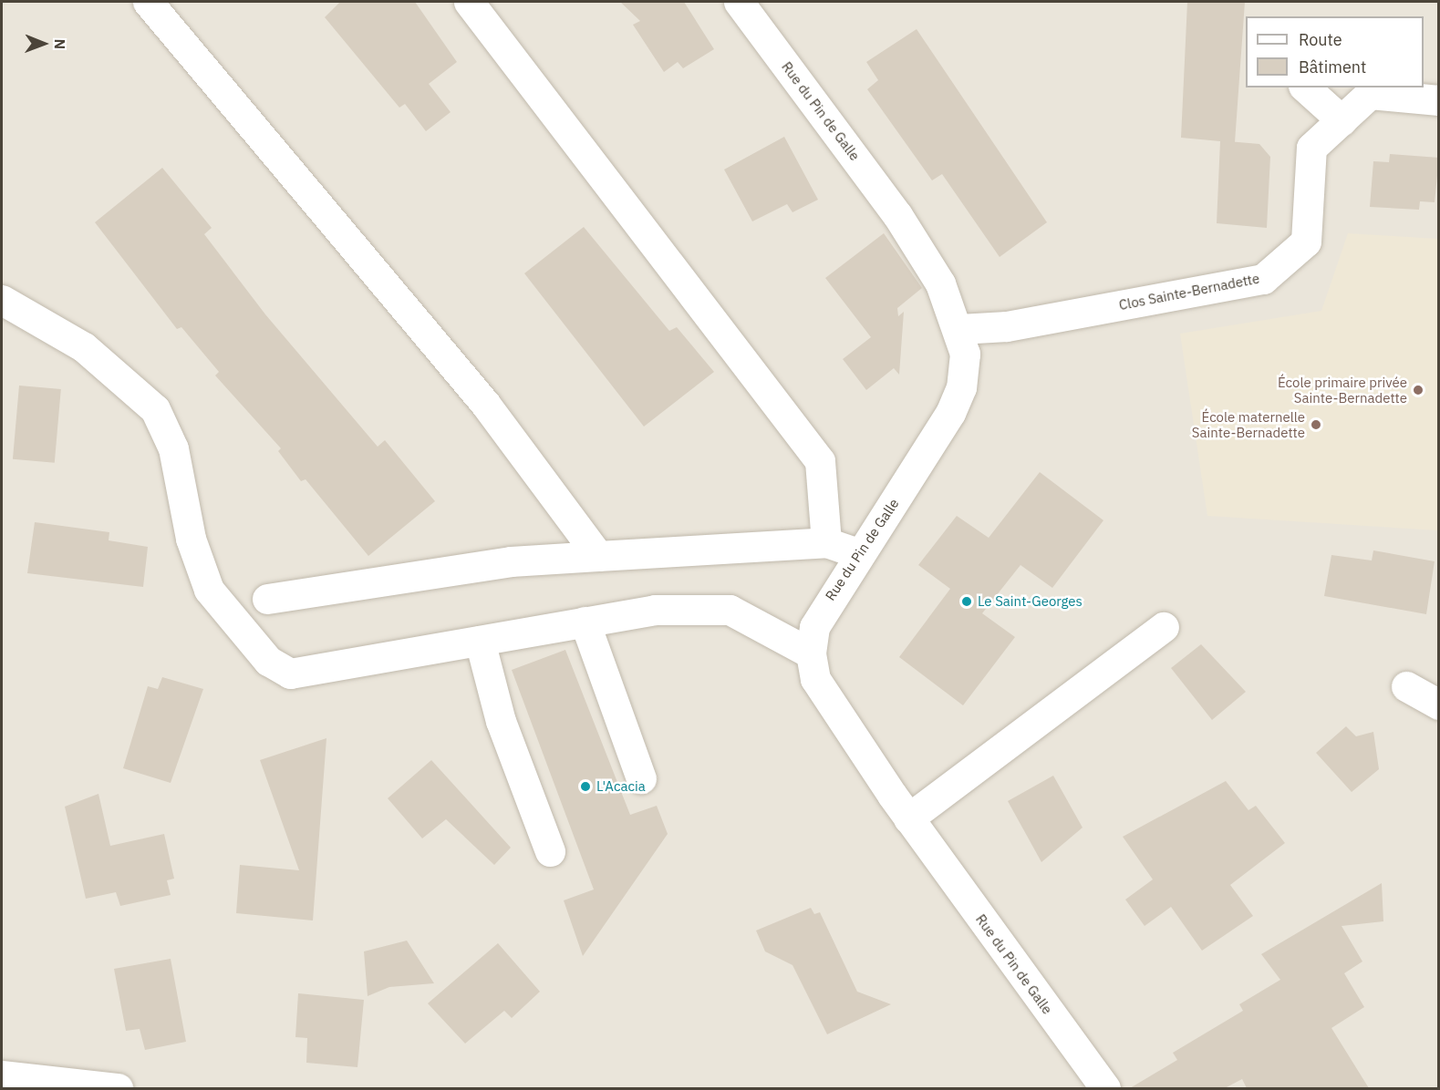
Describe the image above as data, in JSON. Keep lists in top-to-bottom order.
{
  "streets": {
    "street": ["Rue du Pin de Galle", "Clos Sainte-Bernadette"]
  },
  "crossings": [
    ["Rue du Pin de Galle", "Clos Sainte-Bernadette"]
  ],
  "places": [
    "École primaire privée Sainte-Bernadette",
    "École maternelle Sainte-Bernadette",
    "Le Saint-Georges",
    "L'Acacia"
  ],
  "legend": ["Route", "Bâtiment"],
  "north": "right"
}
